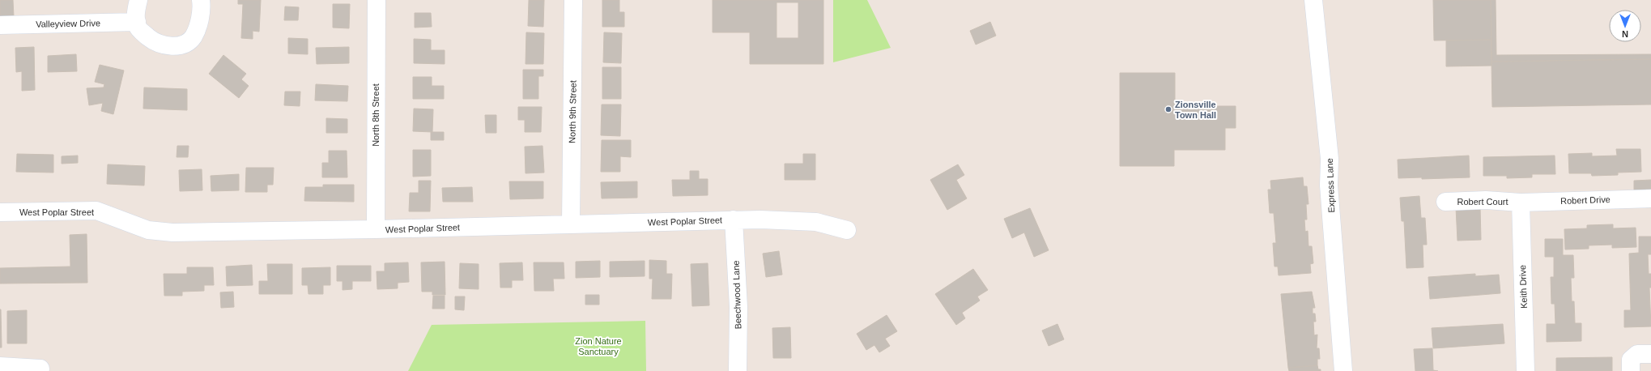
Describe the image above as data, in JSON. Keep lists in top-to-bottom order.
{
  "streets": {
    "street": [
      "Valleyview Drive",
      "North 9th Street",
      "North 8th Street",
      "Express Lane",
      "Robert Drive",
      "Robert Court",
      "West Poplar Street",
      "Keith Drive",
      "Beechwood Lane"
    ]
  },
  "crossings": [
    ["North 9th Street", "West Poplar Street"],
    ["North 8th Street", "West Poplar Street"],
    ["Robert Drive", "Robert Court"],
    ["Robert Drive", "Keith Drive"],
    ["Robert Court", "Keith Drive"],
    ["West Poplar Street", "Beechwood Lane"]
  ],
  "parks": ["Zion Nature Sanctuary"],
  "places": ["Zionsville Town Hall"],
  "north": "bottom"
}
